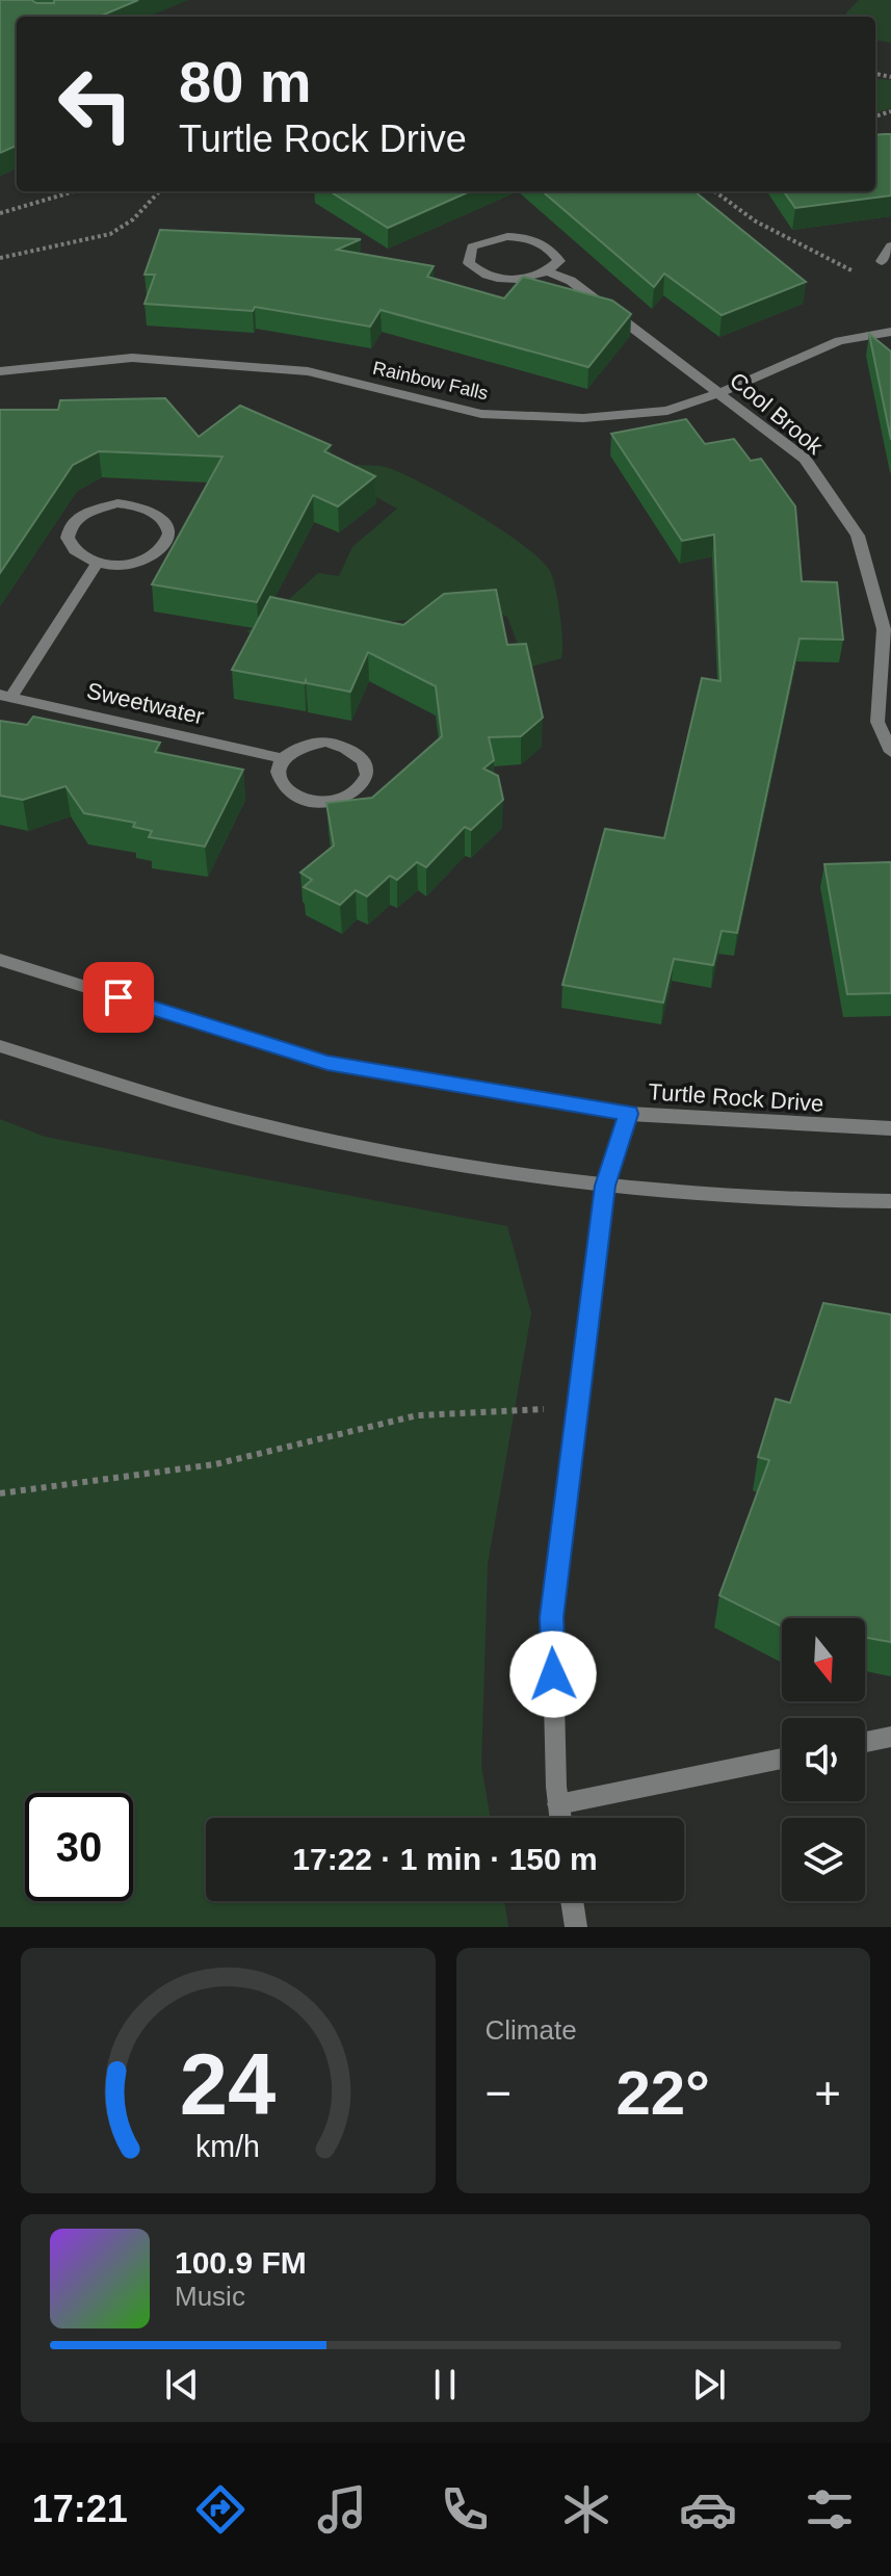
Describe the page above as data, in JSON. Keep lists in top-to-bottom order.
{
  "streets": {
    "street": [
      "Rainbow Falls",
      "Cool Brook",
      "Sweetwater",
      "Turtle Rock Drive"
    ]
  },
  "crossings": [
    ["Rainbow Falls", "Cool Brook"]
  ],
  "north": "bottom",
  "page": {
    "turn": ["80 m", "Turtle Rock Drive"],
    "limit": "30",
    "trip": "17:22 · 1 min · 150 m",
    "tile": "Climate",
    "heat": ["−", "22°", "+"],
    "song": ["100.9 FM", "Music"],
    "tabs": "17:21",
    "gauge": ["24", "km/h"]
  }
}
